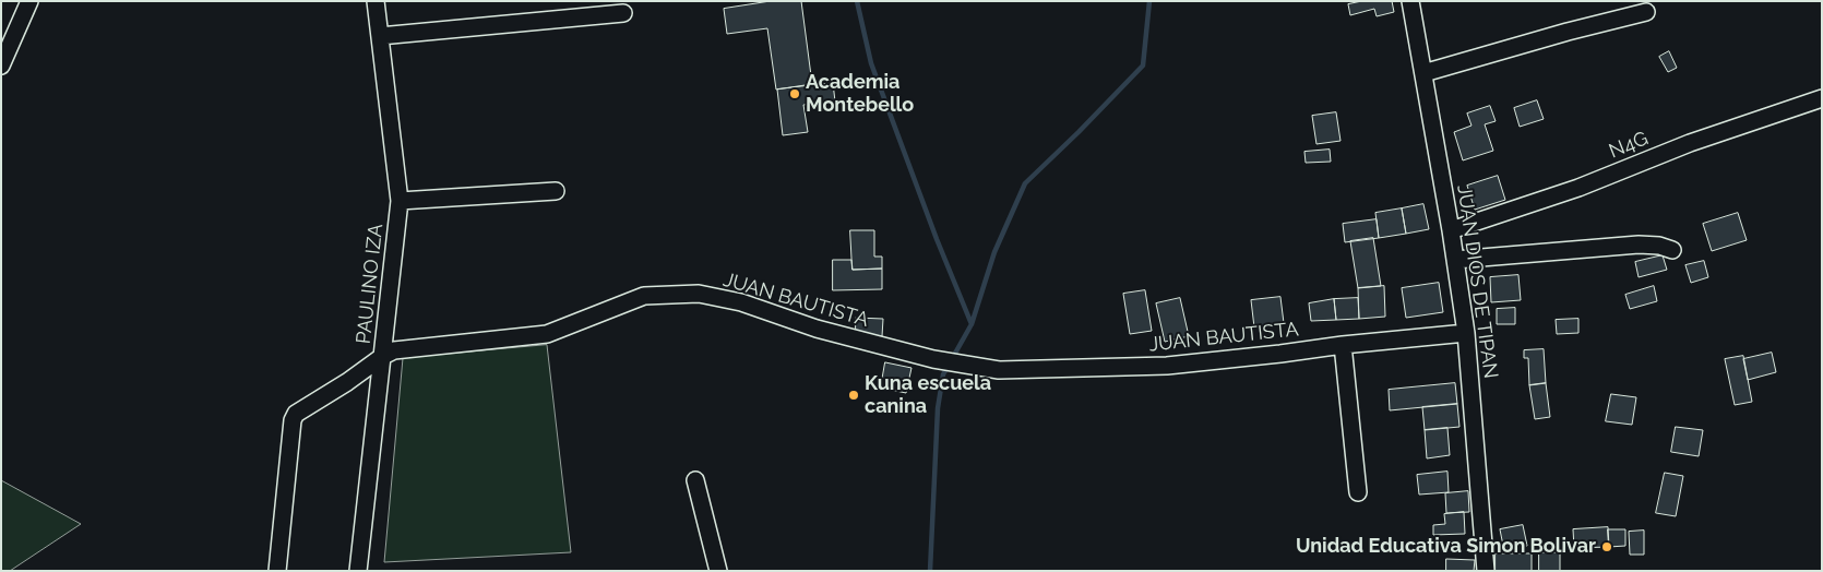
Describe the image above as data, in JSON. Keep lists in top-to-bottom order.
{
  "streets": {
    "street": [
      "N4G",
      "JUAN DIOS DE TIPAN",
      "PAULINO IZA",
      "JUAN BAUTISTA"
    ]
  },
  "crossings": [
    ["N4G", "JUAN DIOS DE TIPAN"],
    ["JUAN DIOS DE TIPAN", "JUAN BAUTISTA"],
    ["PAULINO IZA", "JUAN BAUTISTA"]
  ],
  "places": ["Academia Montebello", "Kuna escuela canina", "Unidad Educativa Simon Bolivar"]
}
